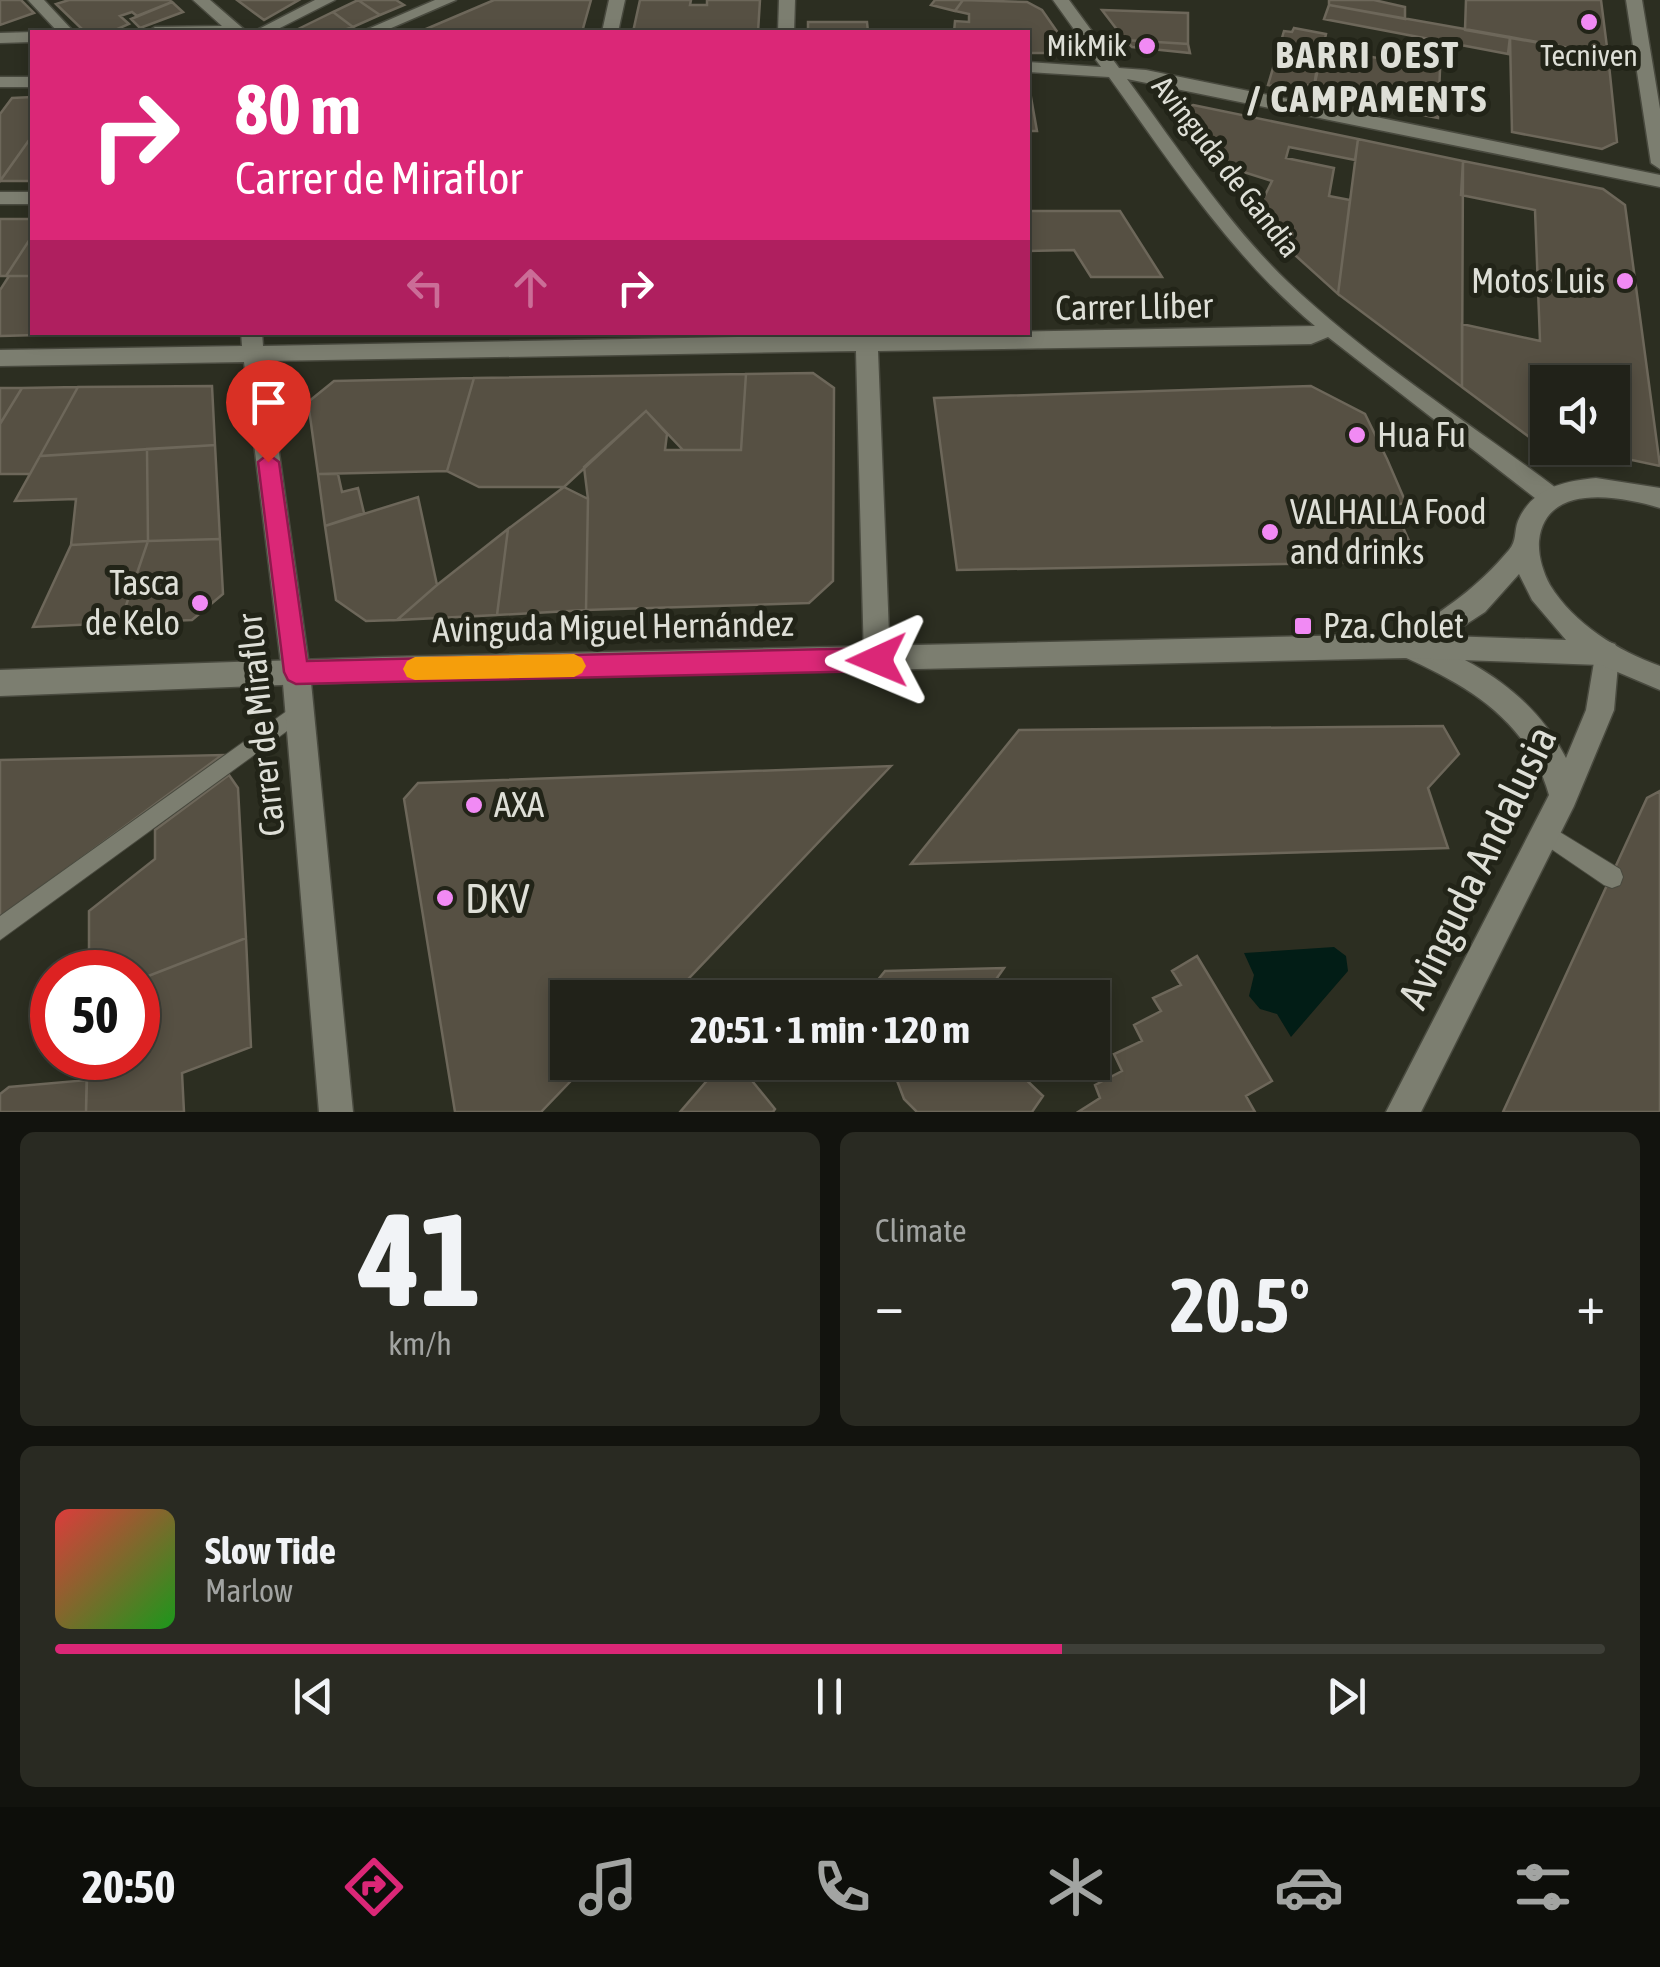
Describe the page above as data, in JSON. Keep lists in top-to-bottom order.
{
  "streets": {
    "street": [
      "Avinguda de Gandia",
      "Carrer Llíber",
      "Avinguda Miguel Hernández",
      "Carrer de Miraflor",
      "Avinguda Andalusia"
    ]
  },
  "crossings": [
    ["Avinguda de Gandia", "Carrer Llíber"],
    ["Carrer Llíber", "Carrer de Miraflor"],
    ["Avinguda Miguel Hernández", "Carrer de Miraflor"],
    ["Avinguda Miguel Hernández", "Avinguda Andalusia"]
  ],
  "districts": ["BARRI OEST / CAMPAMENTS"],
  "places": {
    "other": [
      "Tecniven",
      "MikMik",
      "Motos Luis",
      "Hua Fu",
      "VALHALLA Food and drinks",
      "Tasca de Kelo",
      "AXA",
      "DKV"
    ],
    "transit": ["Pza. Cholet"]
  },
  "page": {
    "turn": ["80 m", "Carrer de Miraflor"],
    "limit": "50",
    "trip": "20:51 · 1 min · 120 m",
    "tile": [
      ["41", "km/h"],
      "Climate"
    ],
    "heat": ["−", "20.5°", "+"],
    "song": ["Slow Tide", "Marlow"],
    "tabs": "20:50"
  }
}
